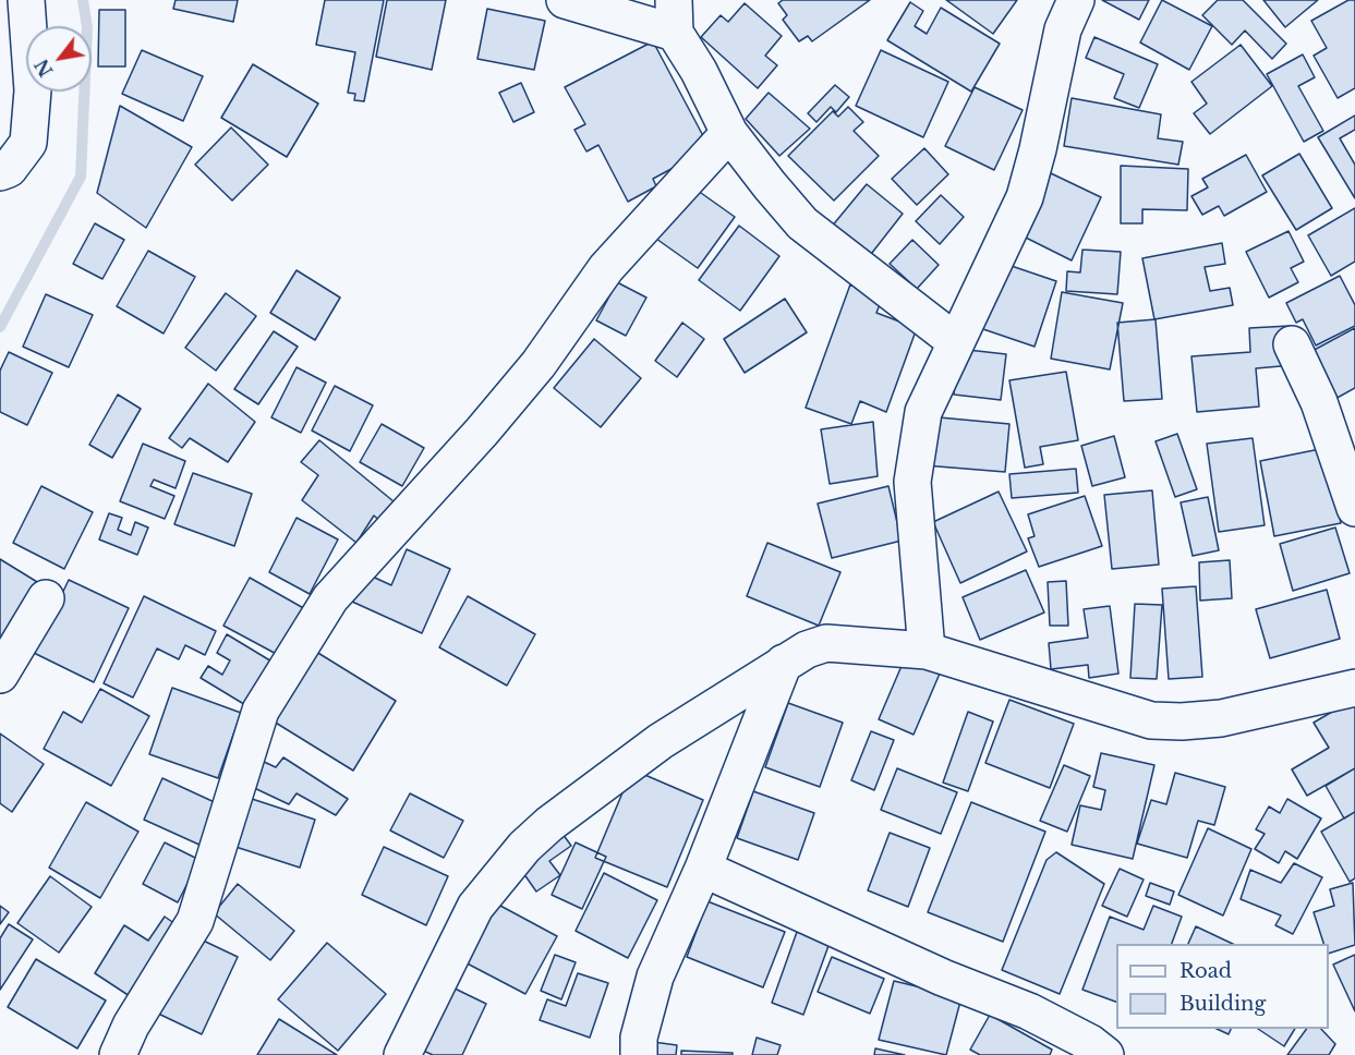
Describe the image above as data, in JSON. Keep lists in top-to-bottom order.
{
  "legend": ["Road", "Building"],
  "north": "bottom left"
}
